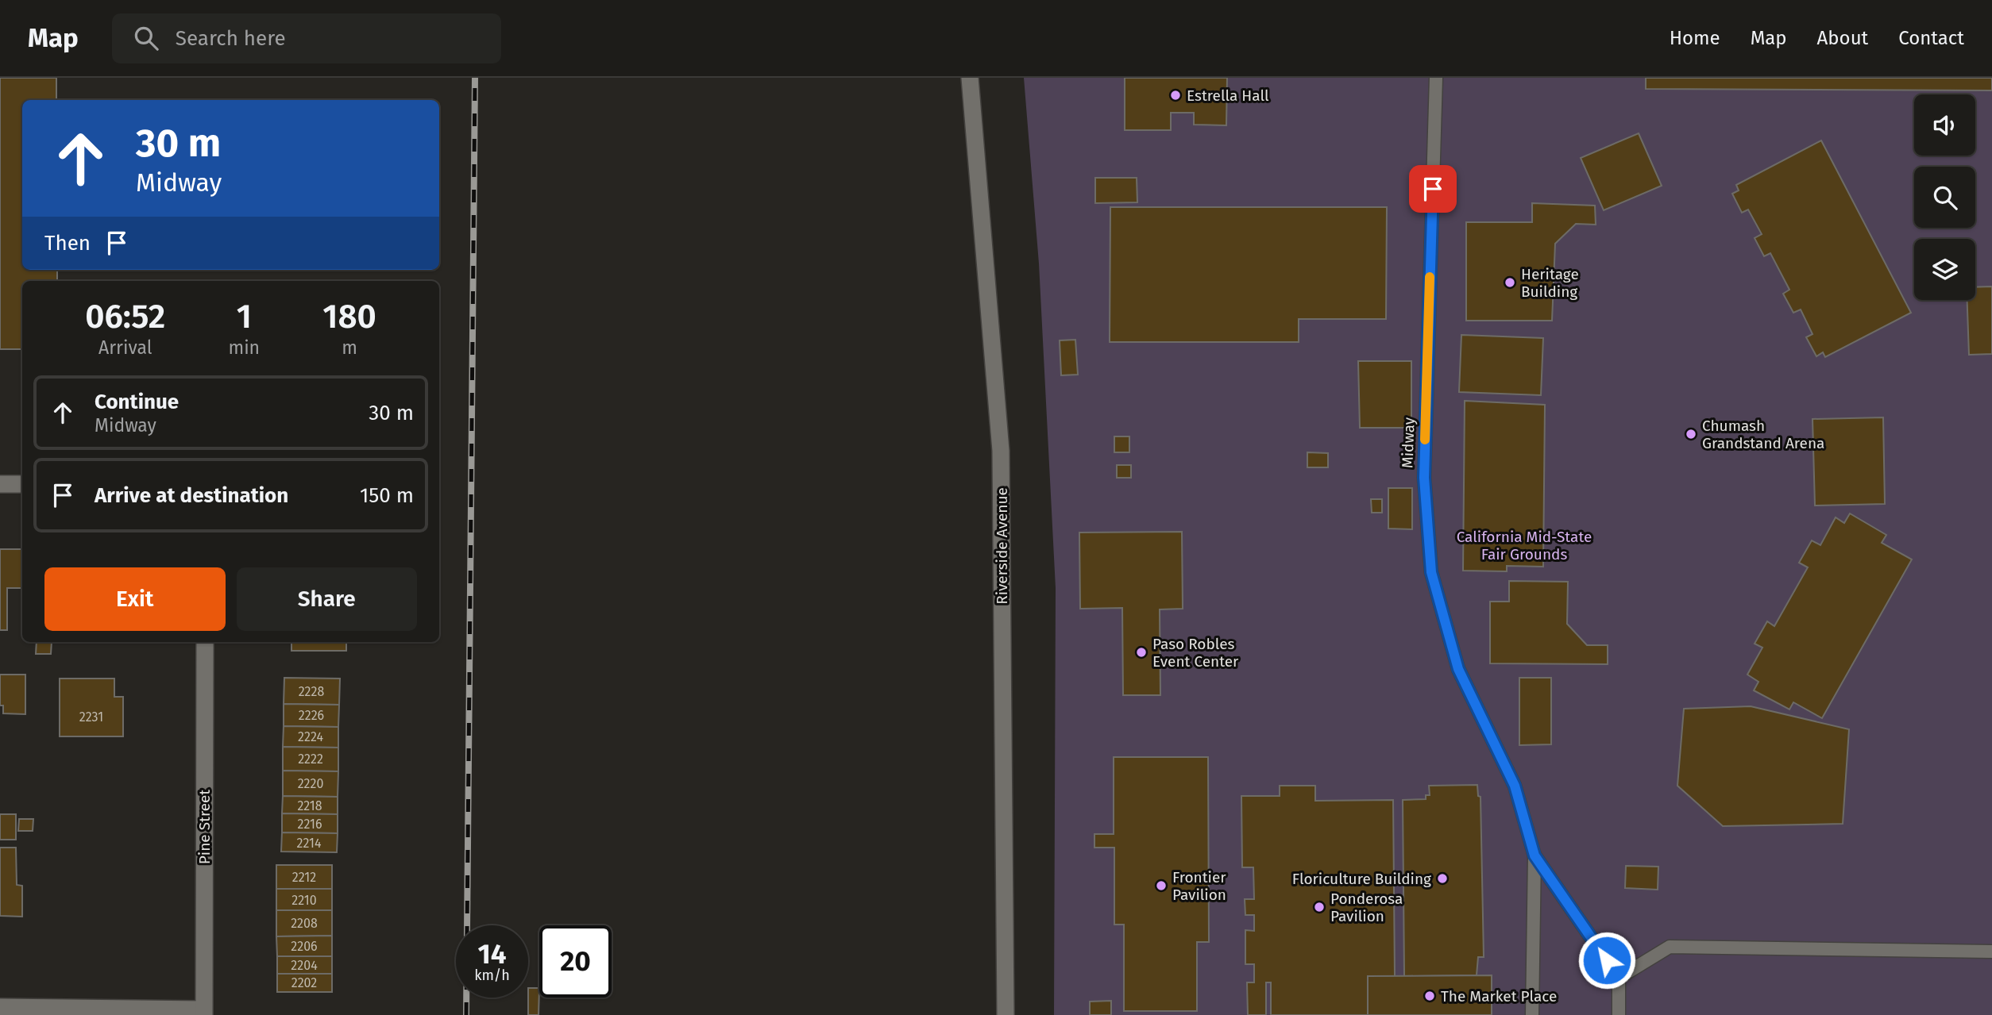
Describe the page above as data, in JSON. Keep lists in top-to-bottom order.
{
  "streets": {
    "main road": ["Riverside Avenue", "Pine Street"],
    "lane": ["Midway"]
  },
  "parks": ["California Mid-State Fair Grounds"],
  "places": [
    "Estrella Hall",
    "Heritage Building",
    "Chumash Grandstand Arena",
    "Paso Robles Event Center",
    "Floriculture Building",
    "Frontier Pavilion",
    "Ponderosa Pavilion",
    "The Market Place"
  ],
  "house_numbers": [
    "2228",
    "2226",
    "2231",
    "2224",
    "2222",
    "2220",
    "2218",
    "2216",
    "2214",
    "2212",
    "2210",
    "2208",
    "2206",
    "2204",
    "2202"
  ],
  "page": {
    "header": "Map",
    "search": "Search here",
    "nav": [
      "Home",
      "Map",
      "About",
      "Contact"
    ],
    "turn": ["30 m", "Midway"],
    "then": "Then",
    "eta": [
      "06:52",
      "Arrival",
      "1",
      "min",
      "180",
      "m"
    ],
    "list": [
      {
        "name": "Continue",
        "note": "Midway",
        "value": "30 m"
      },
      {
        "name": "Arrive at destination",
        "value": "150 m"
      }
    ],
    "buttons": ["Exit", "Share"],
    "speed": "14 km/h",
    "limit": "20"
  }
}
